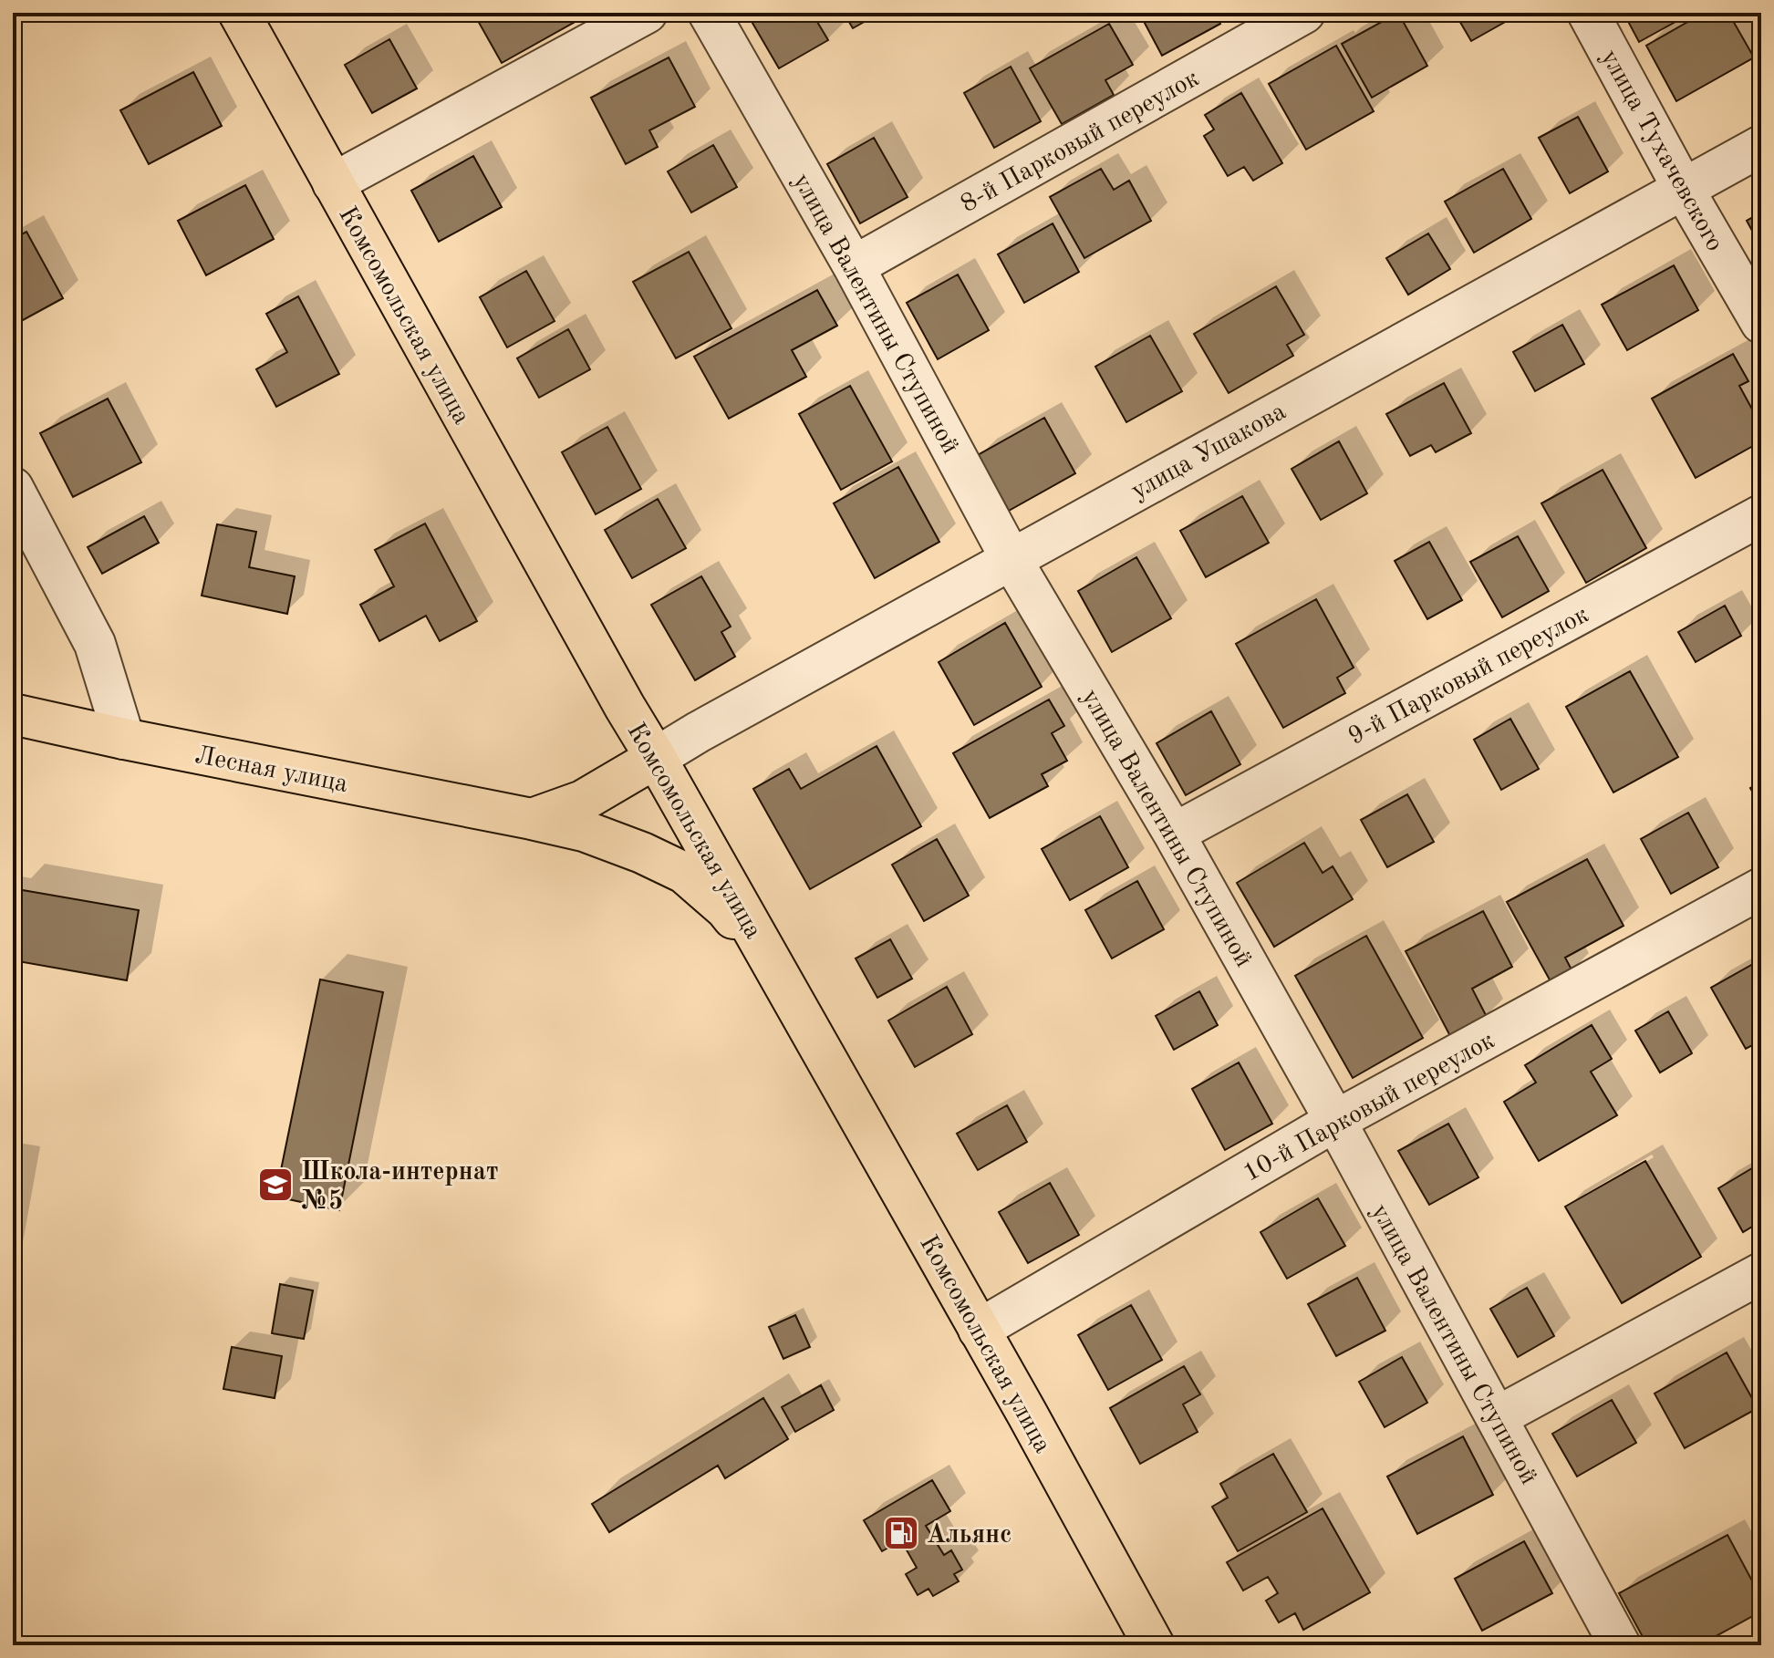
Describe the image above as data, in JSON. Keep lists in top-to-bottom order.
{
  "streets": {
    "main road": ["Комсомольская улица", "Лесная улица"],
    "street": [
      "8-й Парковый переулок",
      "улица Тухачевского",
      "улица Валентины Ступиной",
      "улица Ушакова",
      "9-й Парковый переулок",
      "10-й Парковый переулок"
    ]
  },
  "crossings": [
    ["8-й Парковый переулок", "улица Валентины Ступиной"],
    ["улица Тухачевского", "улица Ушакова"],
    ["улица Валентины Ступиной", "улица Ушакова"],
    ["улица Валентины Ступиной", "9-й Парковый переулок"],
    ["улица Валентины Ступиной", "10-й Парковый переулок"],
    ["Комсомольская улица", "улица Ушакова"],
    ["Комсомольская улица", "Лесная улица"],
    ["Комсомольская улица", "10-й Парковый переулок"]
  ],
  "places": {
    "school or university": ["Школа-интернат №5"],
    "fuel station": ["Альянс"]
  }
}
